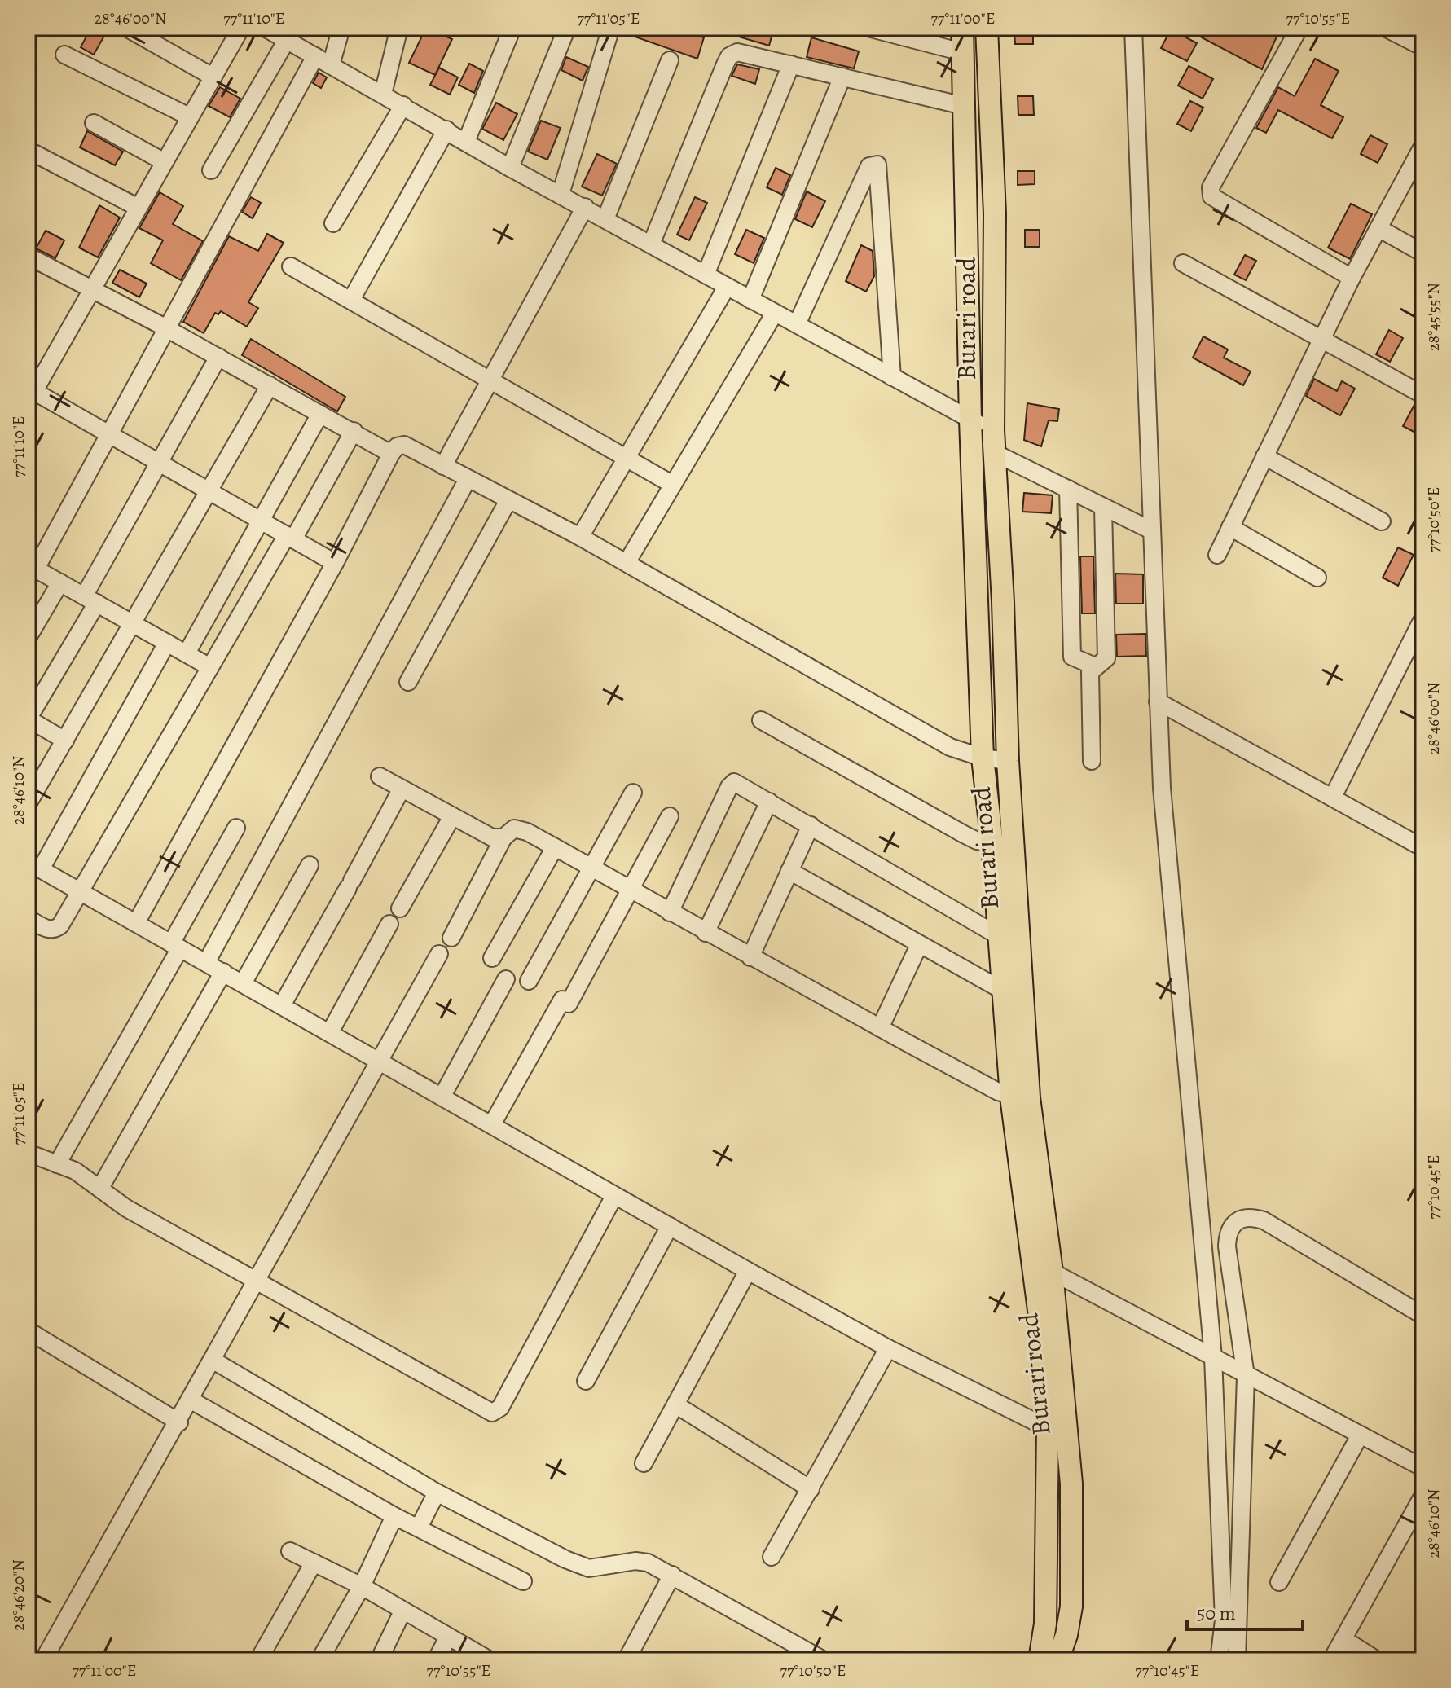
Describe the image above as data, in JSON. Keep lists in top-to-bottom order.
{
  "streets": {
    "main road": ["Burari road"]
  },
  "scale_bar": "50 m",
  "coordinates": [
    "28°46'00\"N",
    "77°11'10\"E",
    "77°11'05\"E",
    "77°11'00\"E",
    "77°10'55\"E",
    "28°45'55\"N",
    "77°10'50\"E",
    "28°46'10\"N",
    "77°10'45\"E",
    "28°46'20\"N"
  ]
}
